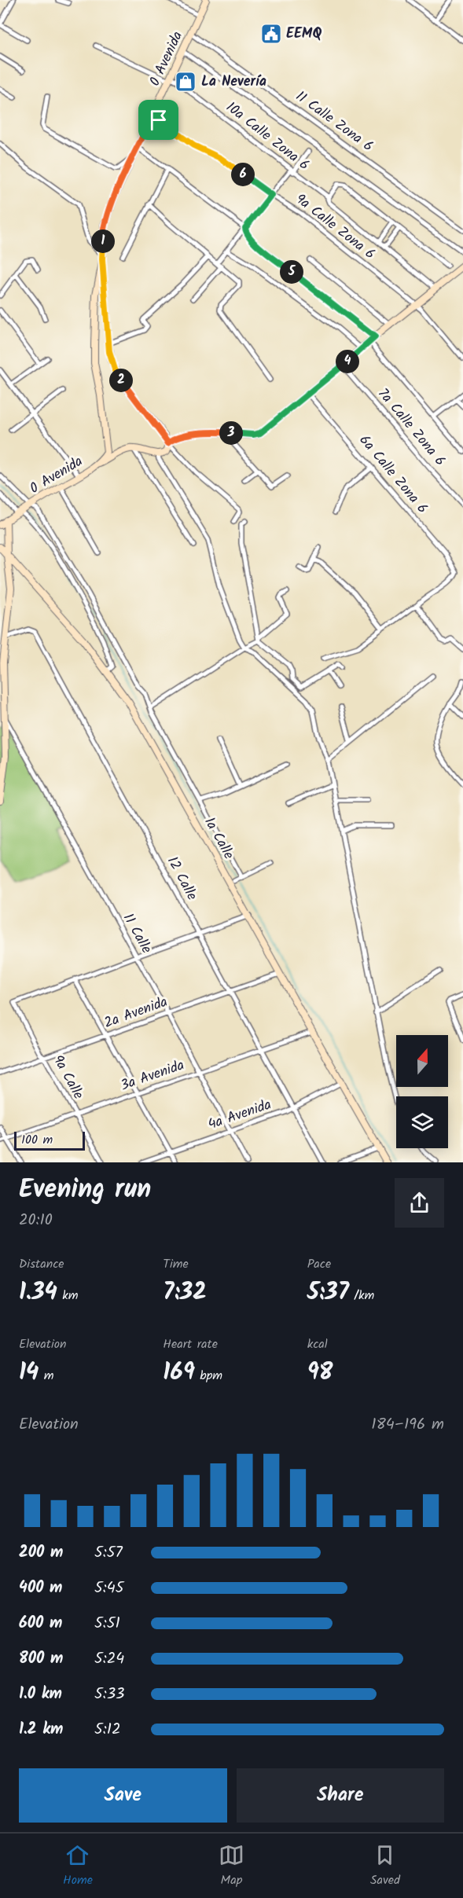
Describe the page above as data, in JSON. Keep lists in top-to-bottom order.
{
  "streets": {
    "street": [
      "0 Avenida",
      "11 Calle Zona 6",
      "10a Calle Zona 6",
      "9a Calle Zona 6",
      "7a Calle Zona 6",
      "6a Calle Zona 6",
      "1a Calle",
      "12 Calle",
      "11 Calle",
      "2a Avenida",
      "3a Avenida",
      "9a Calle",
      "4a Avenida"
    ]
  },
  "crossings": [
    ["0 Avenida", "11 Calle Zona 6"],
    ["0 Avenida", "10a Calle Zona 6"],
    ["0 Avenida", "9a Calle Zona 6"],
    ["1a Calle", "2a Avenida"],
    ["1a Calle", "3a Avenida"],
    ["1a Calle", "4a Avenida"],
    ["12 Calle", "2a Avenida"],
    ["12 Calle", "3a Avenida"],
    ["12 Calle", "4a Avenida"],
    ["11 Calle", "2a Avenida"],
    ["11 Calle", "3a Avenida"],
    ["11 Calle", "4a Avenida"],
    ["2a Avenida", "9a Calle"],
    ["3a Avenida", "9a Calle"]
  ],
  "places": {
    "public building": ["EEMQ"],
    "shop": ["La Nevería"]
  },
  "scale_bar": "100 m",
  "north": "top",
  "page": {
    "pins": [
      "6",
      "1",
      "5",
      "4",
      "2",
      "3"
    ],
    "scale": "100 m",
    "heading": ["Evening run", "20:10"],
    "stats": [
      ["Distance", "1.34 km"],
      ["Time", "7:32"],
      ["Pace", "5:37 /km"],
      ["Elevation", "14 m"],
      ["Heart rate", "169 bpm"],
      ["kcal", "98"]
    ],
    "chart": ["Elevation", "184–196 m"],
    "list": [
      {
        "name": "200 m",
        "note": "5:57"
      },
      {
        "name": "400 m",
        "note": "5:45"
      },
      {
        "name": "600 m",
        "note": "5:51"
      },
      {
        "name": "800 m",
        "note": "5:24"
      },
      {
        "name": "1.0 km",
        "note": "5:33"
      },
      {
        "name": "1.2 km",
        "note": "5:12"
      }
    ],
    "buttons": ["Save", "Share"],
    "tabs": ["Home", "Map", "Saved"]
  }
}
